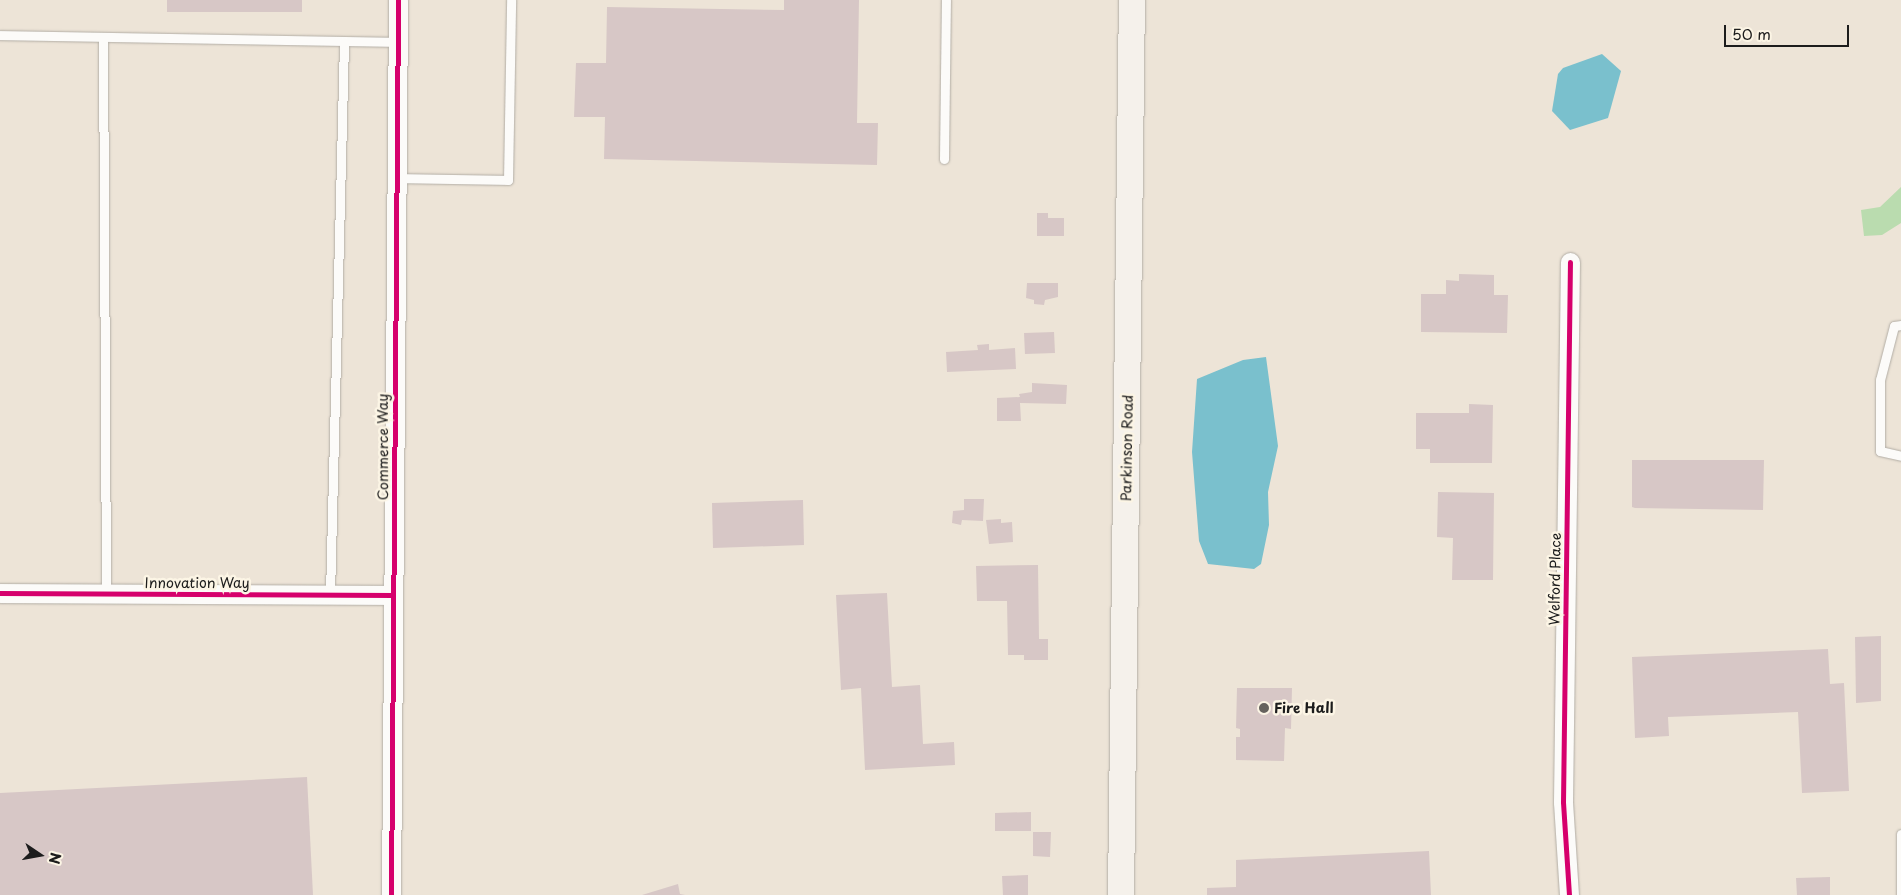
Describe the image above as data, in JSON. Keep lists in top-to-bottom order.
{
  "streets": {
    "main road": ["Parkinson Road"],
    "street": ["Commerce Way", "Welford Place", "Innovation Way"]
  },
  "crossings": [
    ["Commerce Way", "Innovation Way"]
  ],
  "places": ["Fire Hall"],
  "scale_bar": "50 m",
  "north": "right"
}
